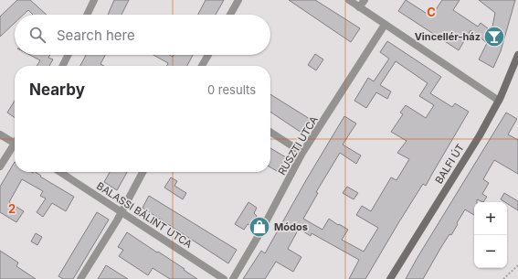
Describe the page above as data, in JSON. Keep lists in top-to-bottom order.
{
  "streets": {
    "street": ["RUSZTI UTCA", "BALFI ÚT", "BALASSI BÁLINT UTCA"]
  },
  "places": {
    "bar": ["Vincellér-ház"],
    "shop": ["Módos"]
  },
  "page": {
    "search": "Search here",
    "heading": ["Nearby", "0 results"],
    "map_buttons": ["+", "−"]
  },
  "grid": {
    "columns": ["C"],
    "rows": ["2"]
  }
}
